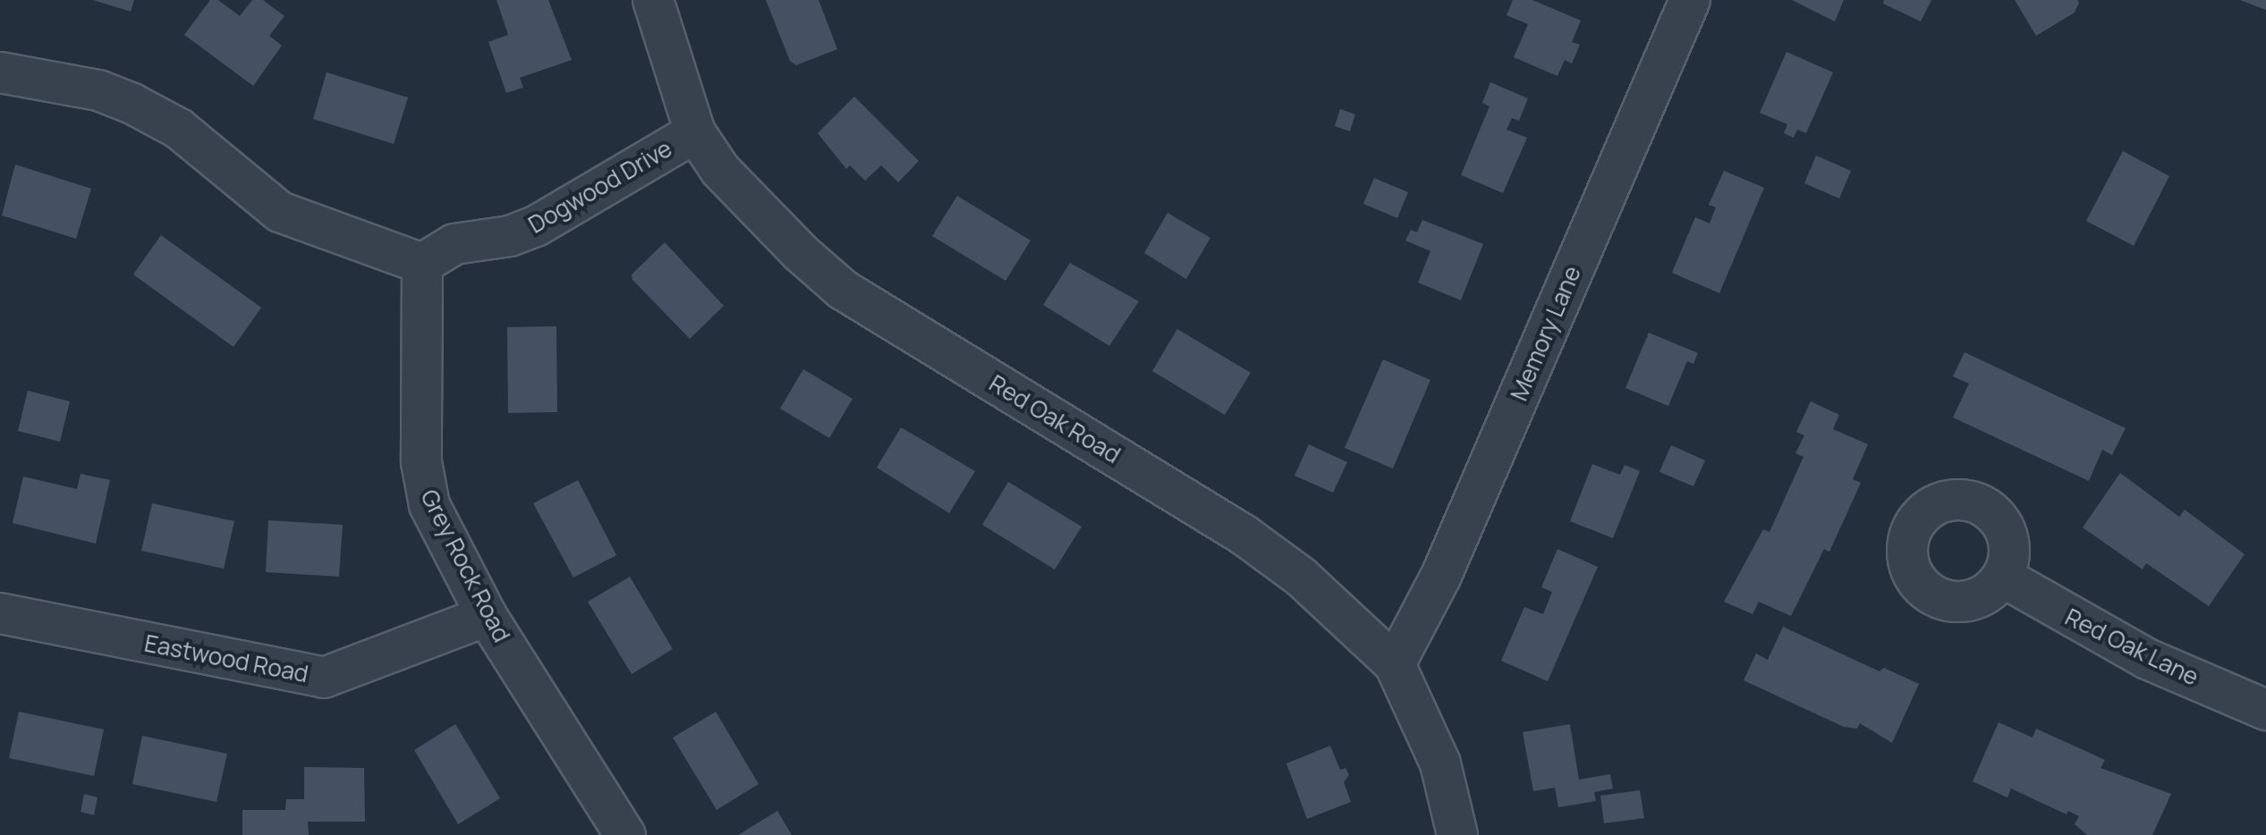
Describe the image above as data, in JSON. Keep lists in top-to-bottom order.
{
  "streets": {
    "street": [
      "Dogwood Drive",
      "Memory Lane",
      "Red Oak Road",
      "Grey Rock Road",
      "Red Oak Lane",
      "Eastwood Road"
    ]
  },
  "crossings": [
    ["Dogwood Drive", "Red Oak Road"],
    ["Dogwood Drive", "Grey Rock Road"],
    ["Memory Lane", "Red Oak Road"],
    ["Grey Rock Road", "Eastwood Road"]
  ]
}
